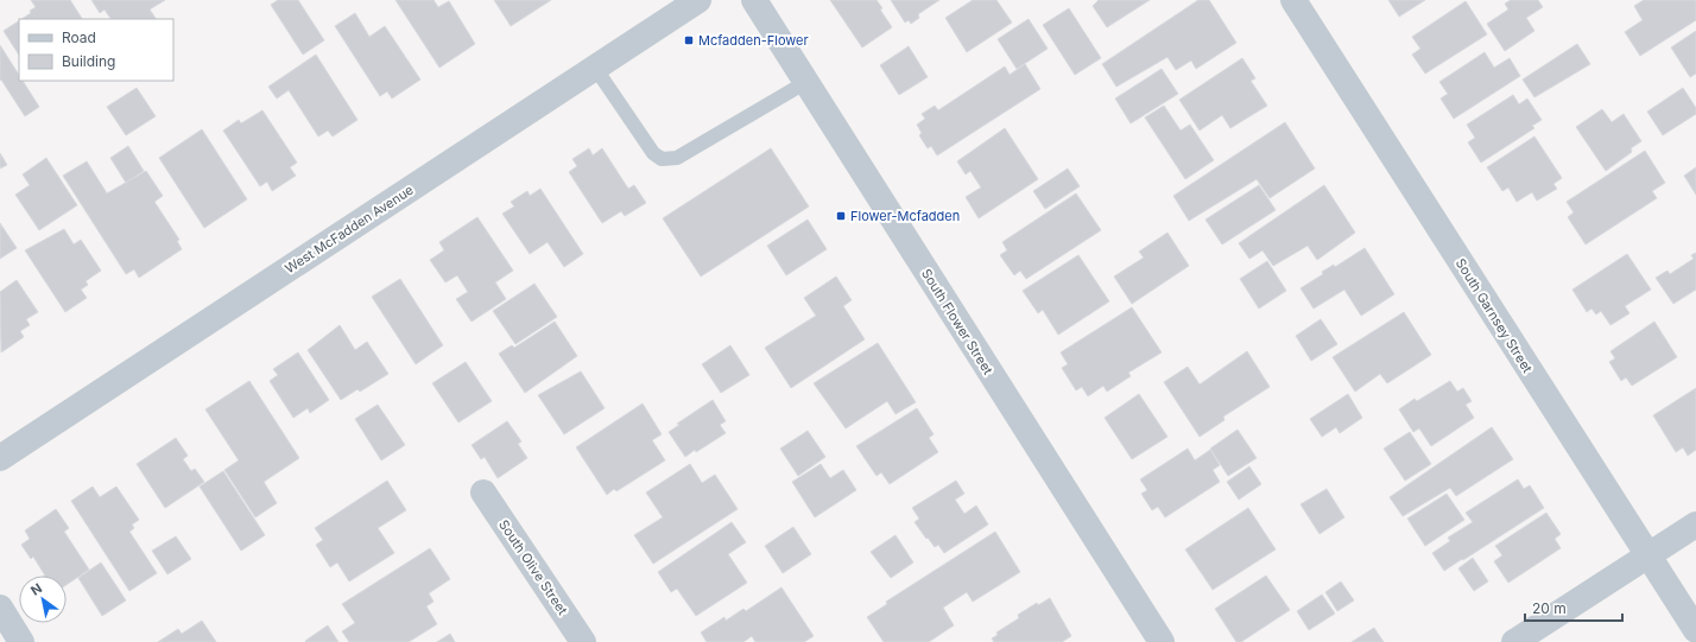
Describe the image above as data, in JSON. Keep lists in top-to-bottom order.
{
  "streets": {
    "street": [
      "West McFadden Avenue",
      "South Garnsey Street",
      "South Flower Street",
      "South Olive Street"
    ]
  },
  "places": {
    "transit": ["Mcfadden-Flower", "Flower-Mcfadden"]
  },
  "legend": ["Road", "Building"],
  "scale_bar": "20 m",
  "north": "top left"
}
